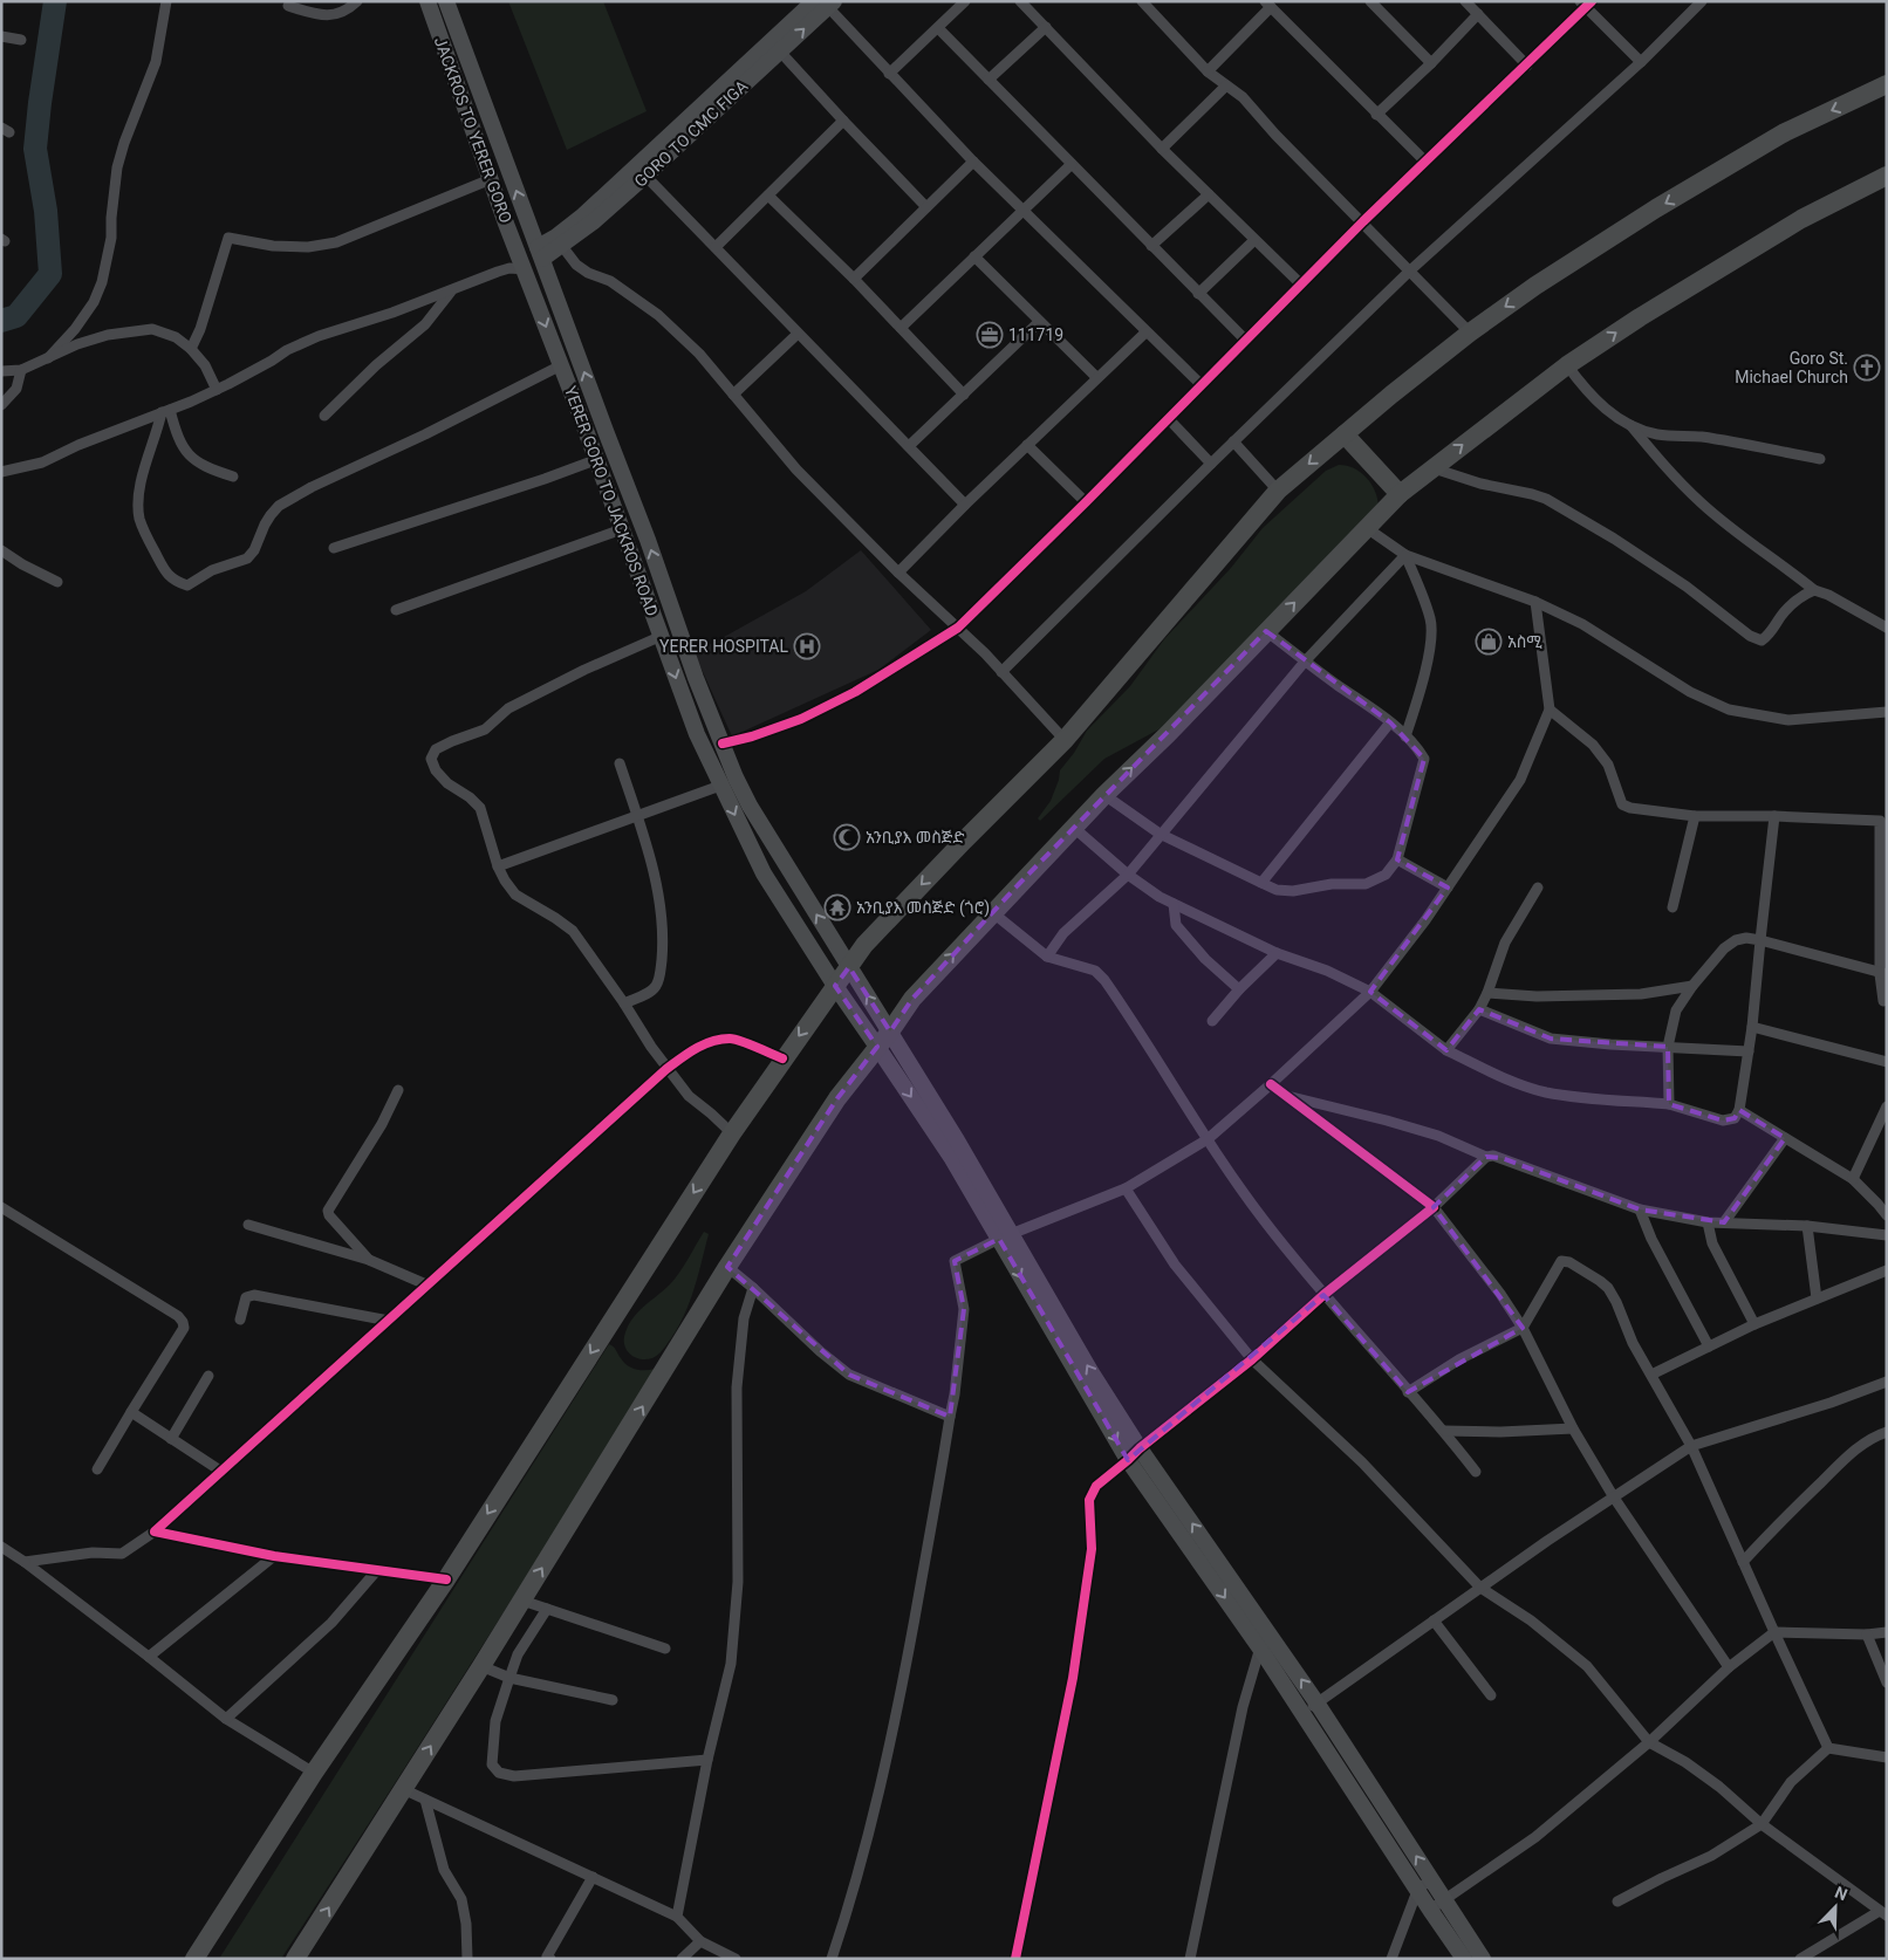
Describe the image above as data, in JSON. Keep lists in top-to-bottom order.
{
  "streets": {
    "main road": ["JACKROS TO YERER GORO", "GORO TO CMC FIGA", "YERER GORO TO JACKROS ROAD"]
  },
  "crossings": [
    ["JACKROS TO YERER GORO", "YERER GORO TO JACKROS ROAD"]
  ],
  "places": {
    "office": ["111719"],
    "church": ["Goro St. Michael Church"],
    "shop": ["አስሚ"],
    "hospital": ["YERER HOSPITAL"],
    "mosque": ["አንቢያእ መስጅድ"],
    "temple": ["አንቢያእ መስጅድ (ጎሮ)"]
  },
  "north": "top right"
}
